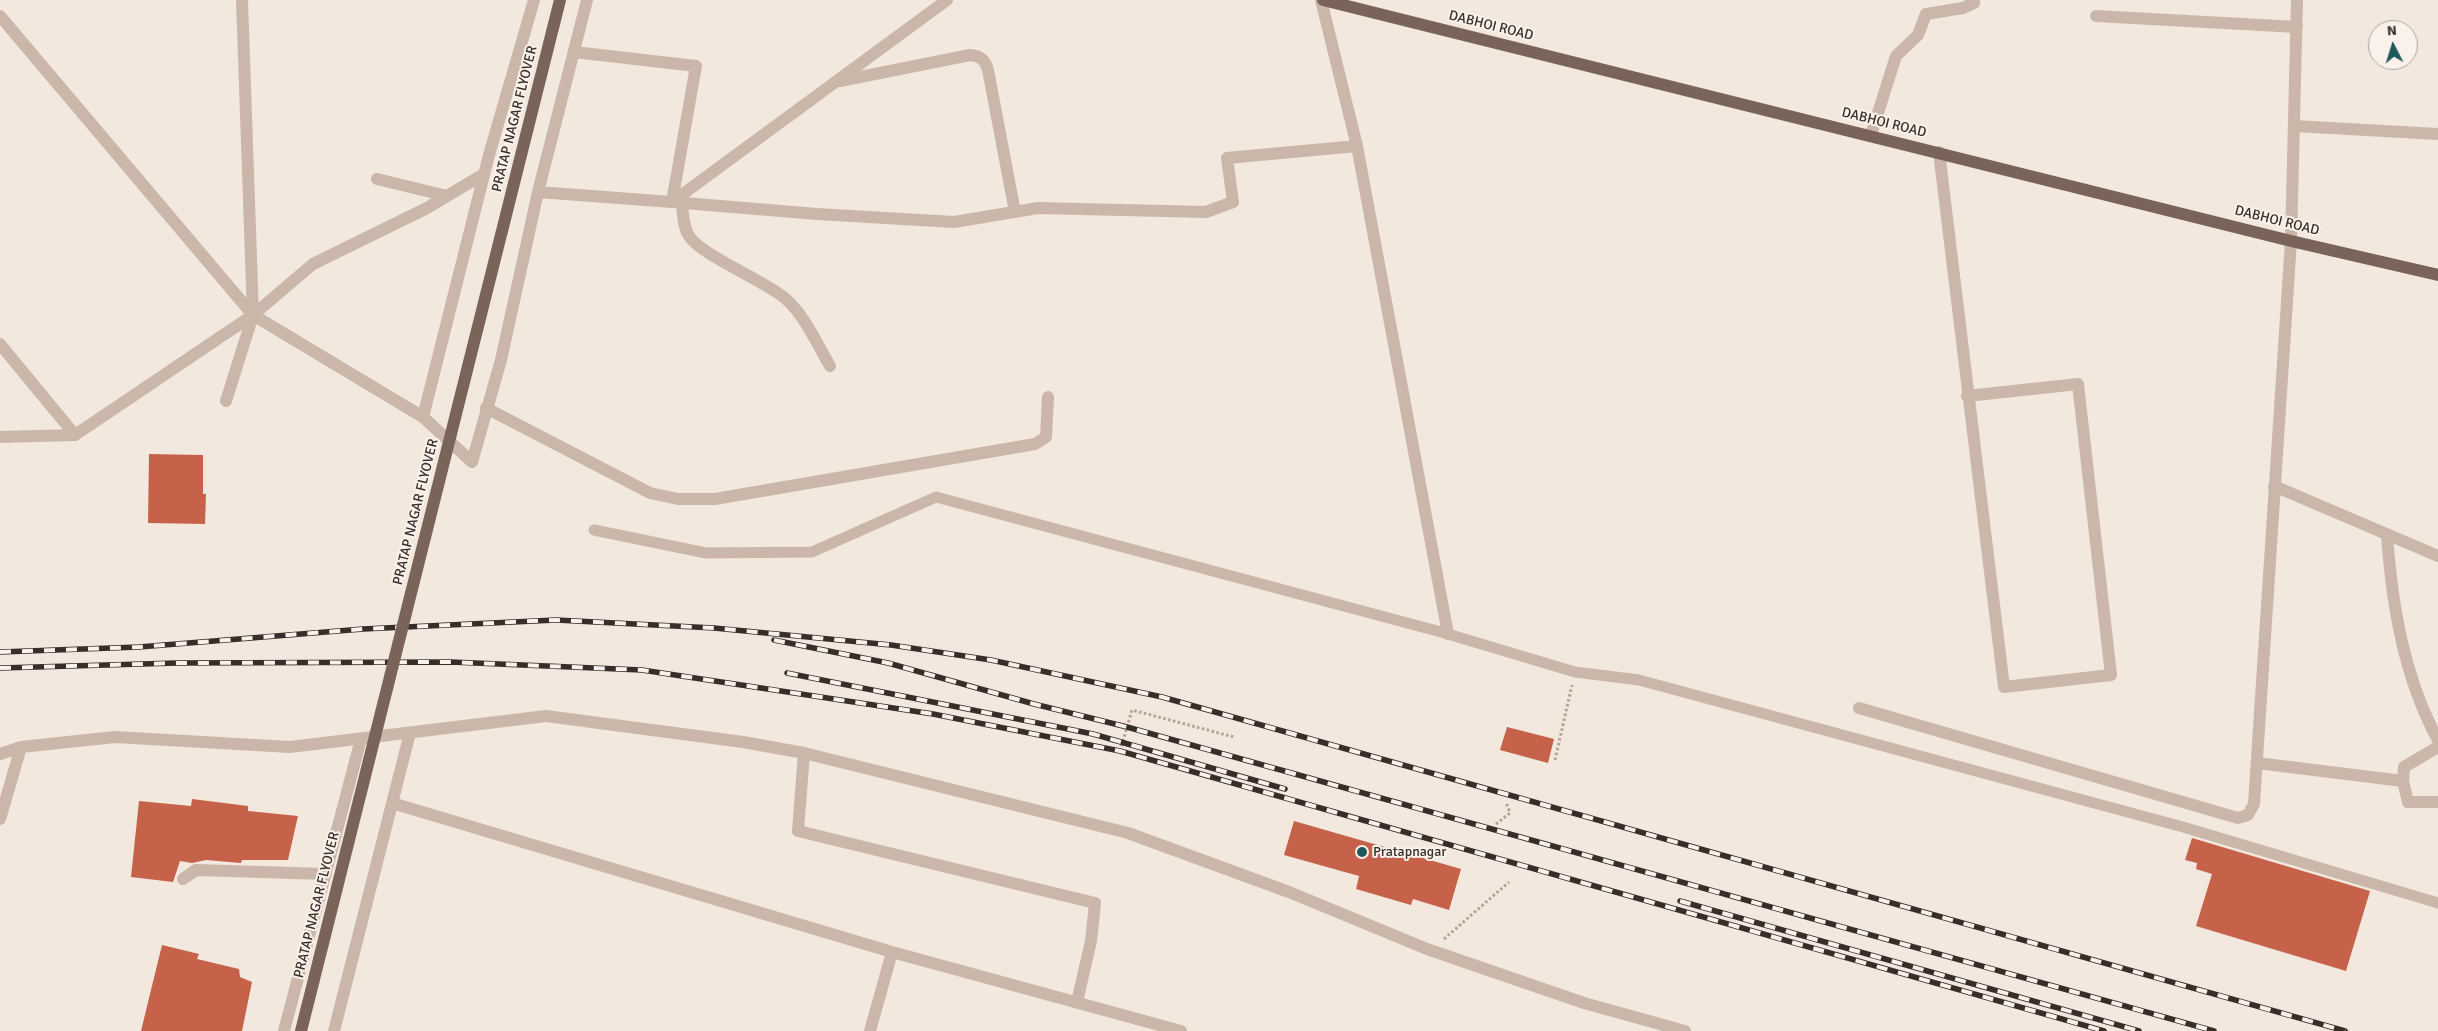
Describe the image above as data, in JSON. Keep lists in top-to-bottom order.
{
  "streets": {
    "main road": ["DABHOI ROAD", "PRATAP NAGAR FLYOVER"]
  },
  "places": ["Pratapnagar"],
  "north": "top"
}
